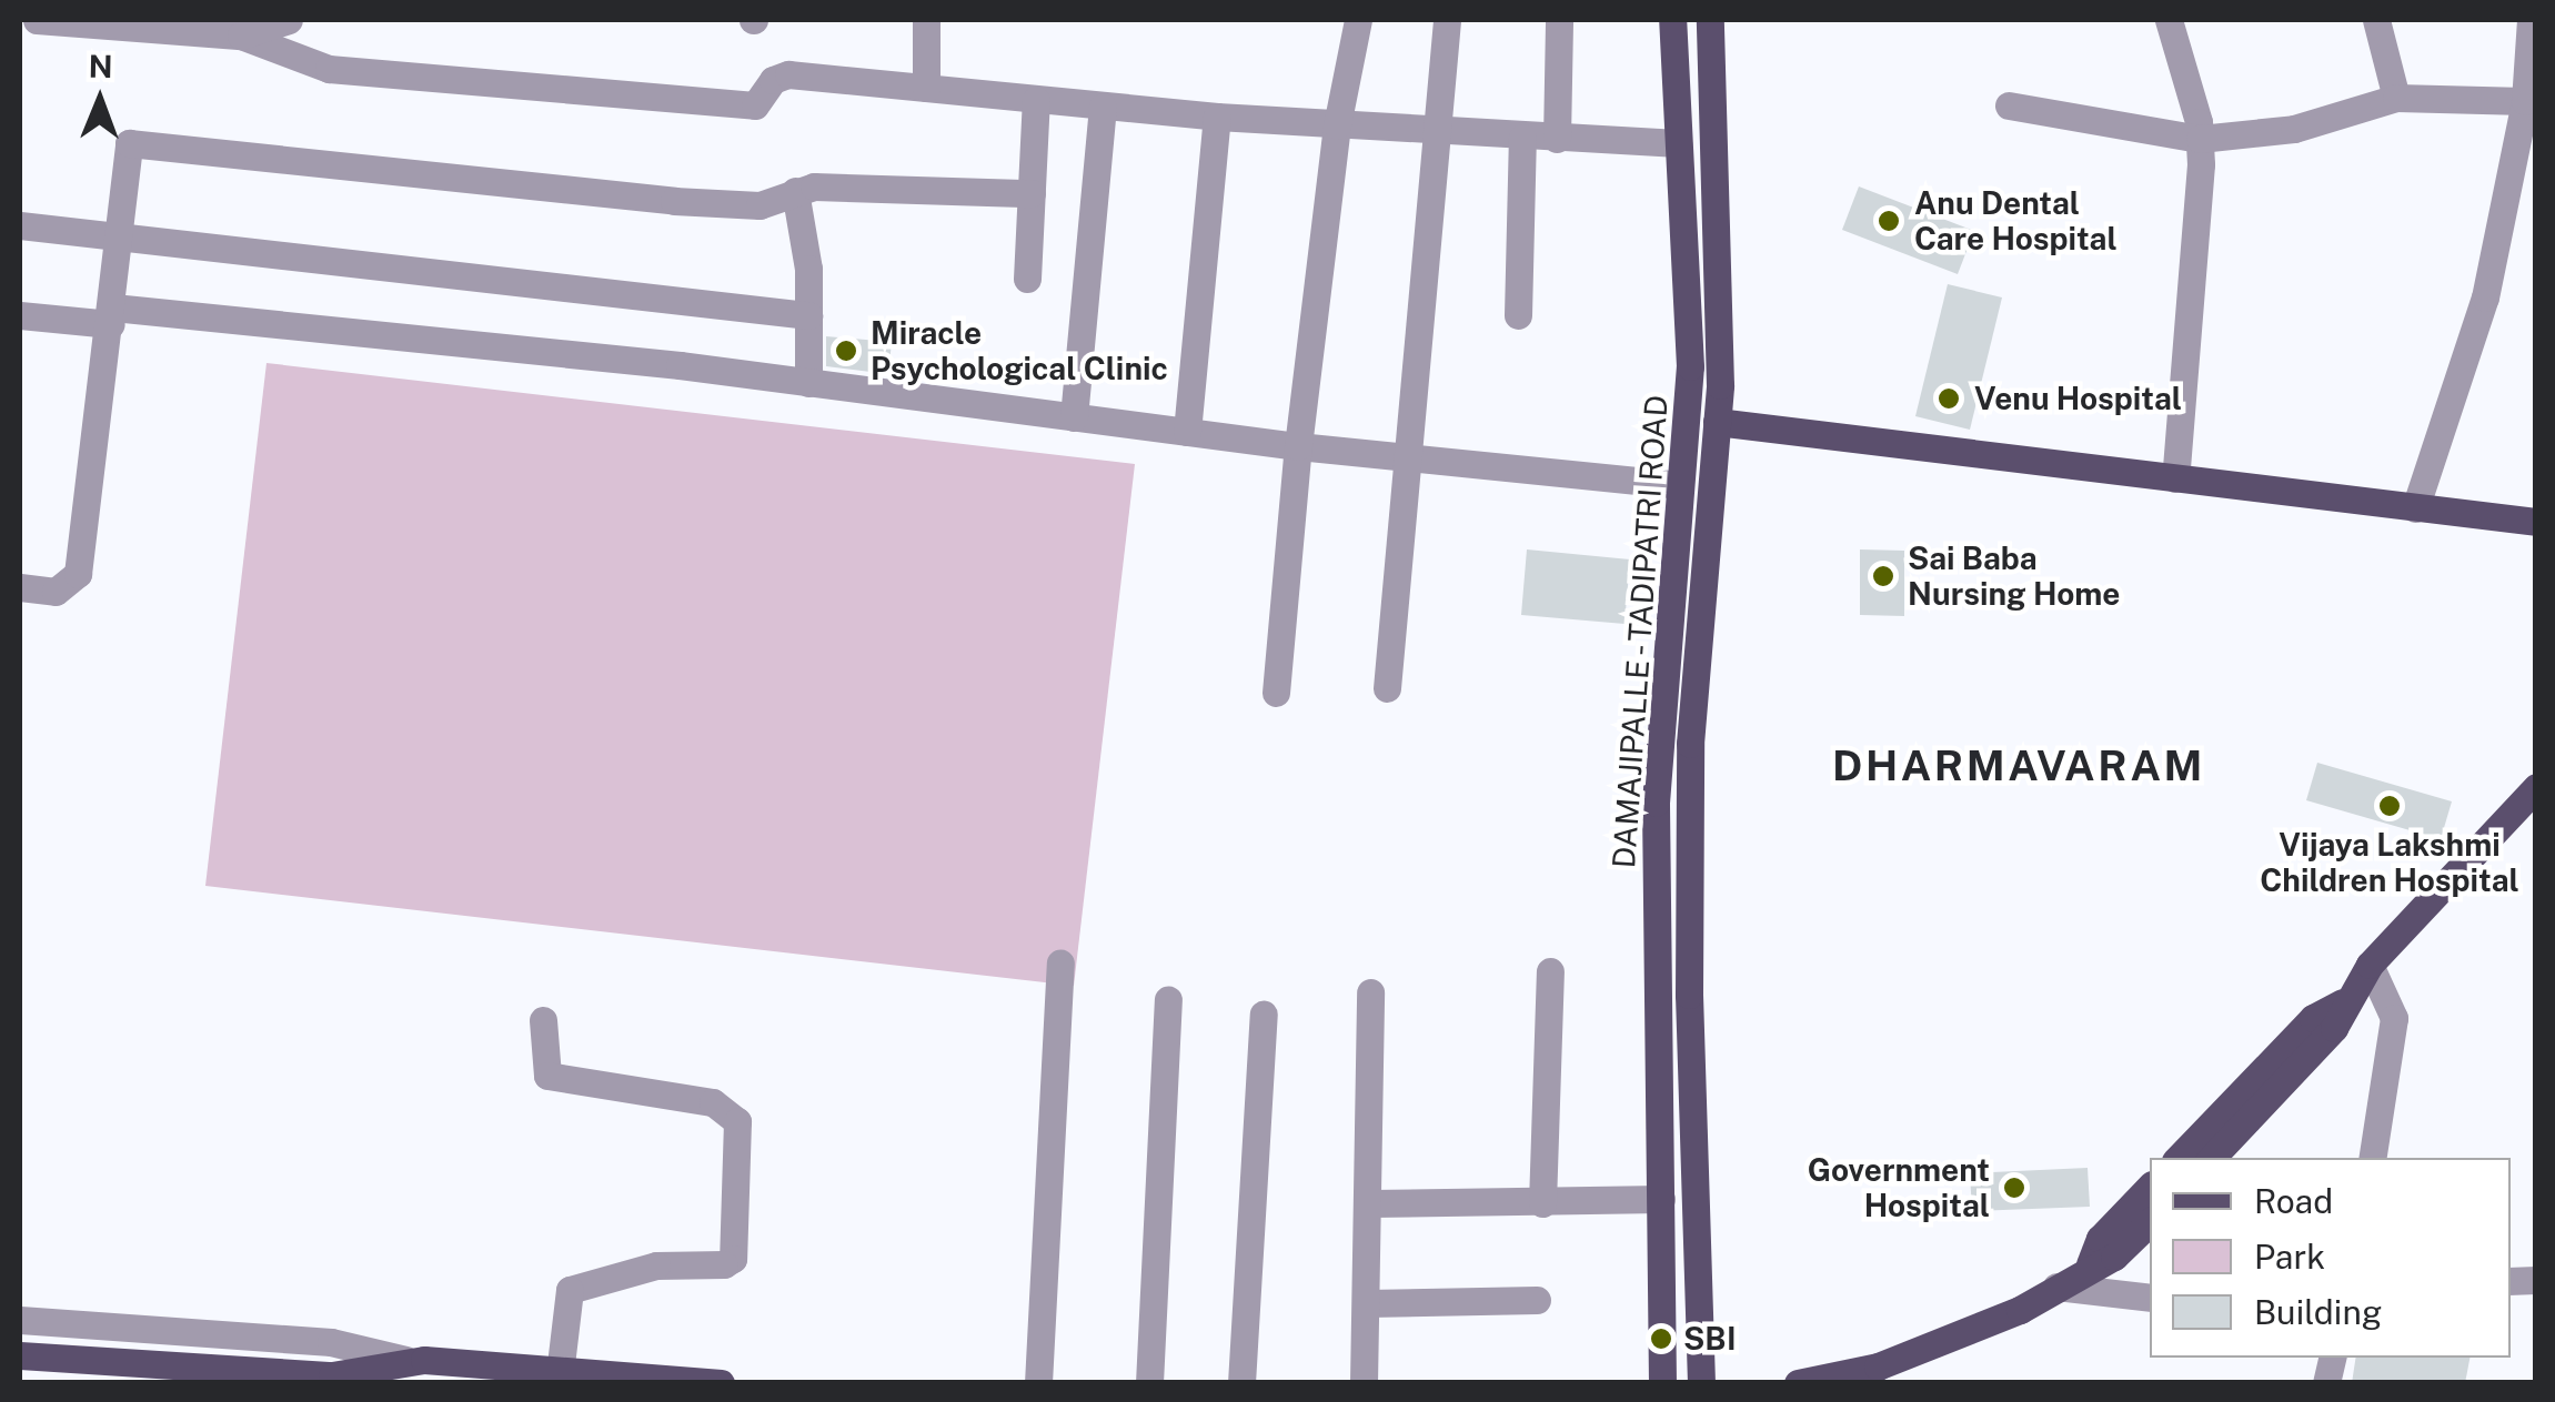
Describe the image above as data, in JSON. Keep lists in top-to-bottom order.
{
  "streets": {
    "main road": ["DAMAJIPALLE - TADIPATRI ROAD"]
  },
  "districts": ["DHARMAVARAM"],
  "places": [
    "Anu Dental Care Hospital",
    "Miracle Psychological Clinic",
    "Venu Hospital",
    "Sai Baba Nursing Home",
    "Vijaya Lakshmi Children Hospital",
    "Government Hospital",
    "SBI"
  ],
  "legend": ["Road", "Park", "Building"],
  "north": "top"
}
